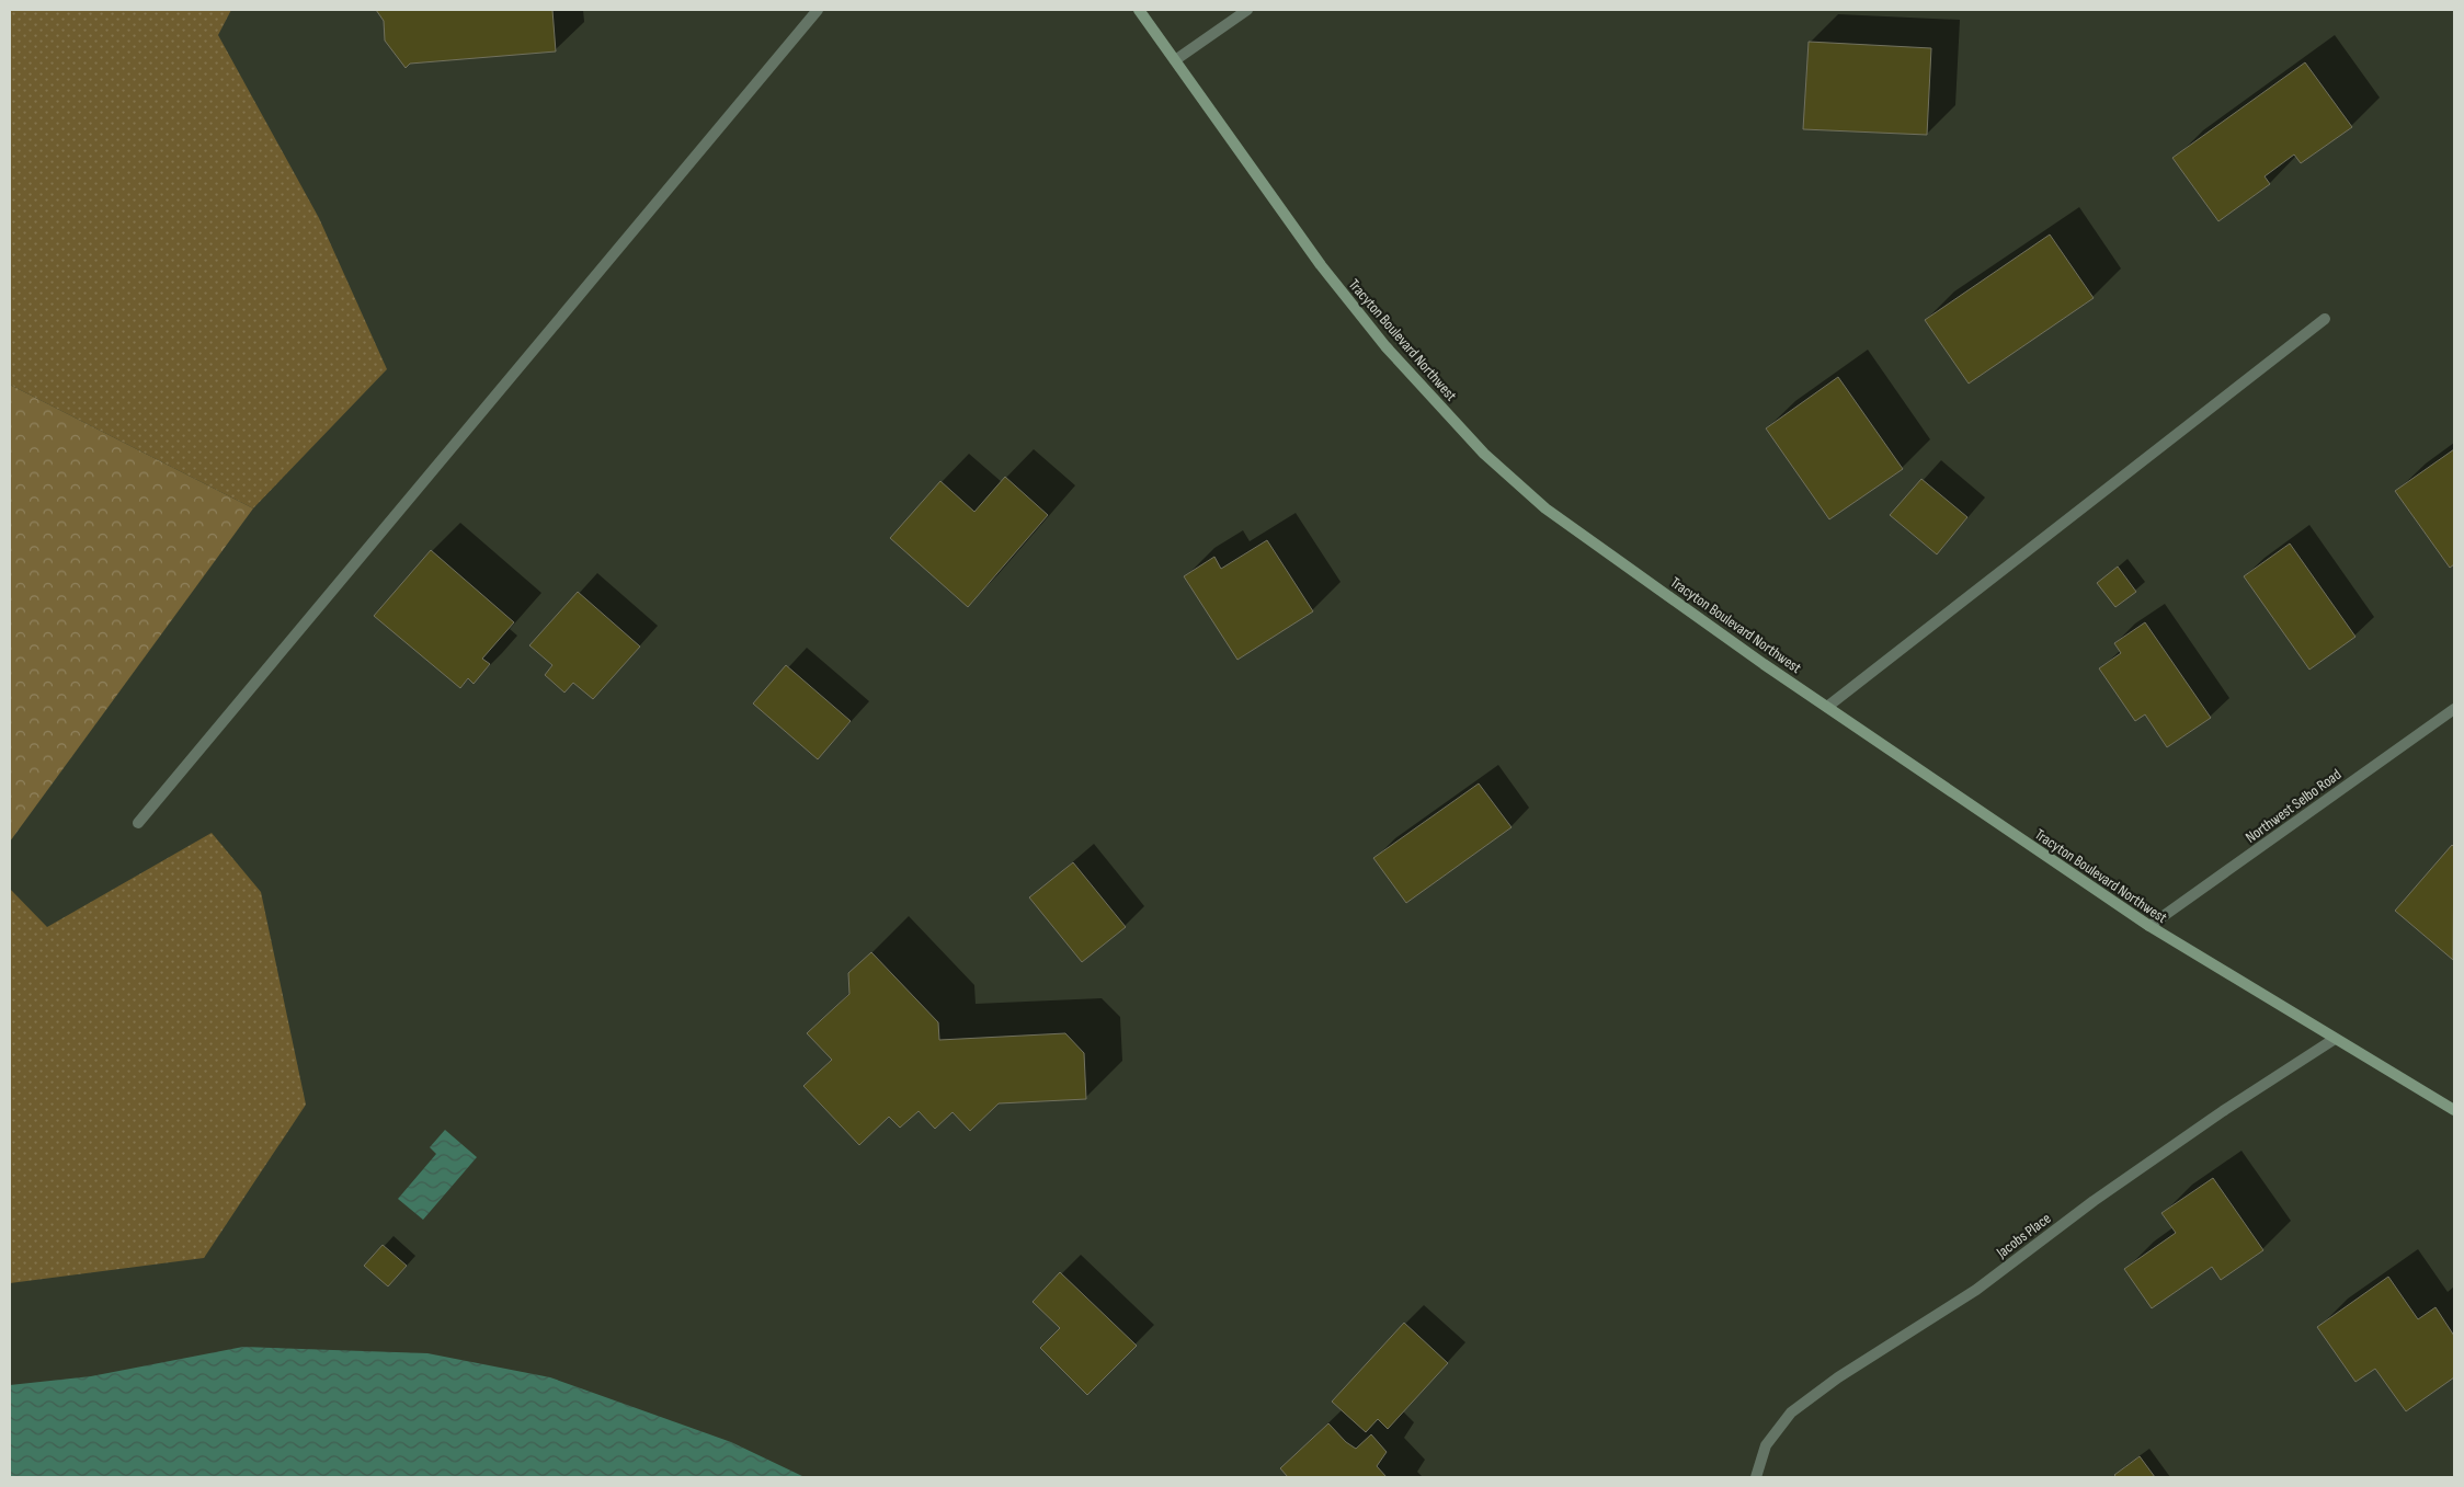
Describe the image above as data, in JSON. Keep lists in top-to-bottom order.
{
  "streets": {
    "main road": ["Tracyton Boulevard Northwest"],
    "street": ["Northwest Selbo Road", "Jacobs Place"]
  },
  "crossings": [
    ["Tracyton Boulevard Northwest", "Northwest Selbo Road"],
    ["Tracyton Boulevard Northwest", "Jacobs Place"]
  ]
}
